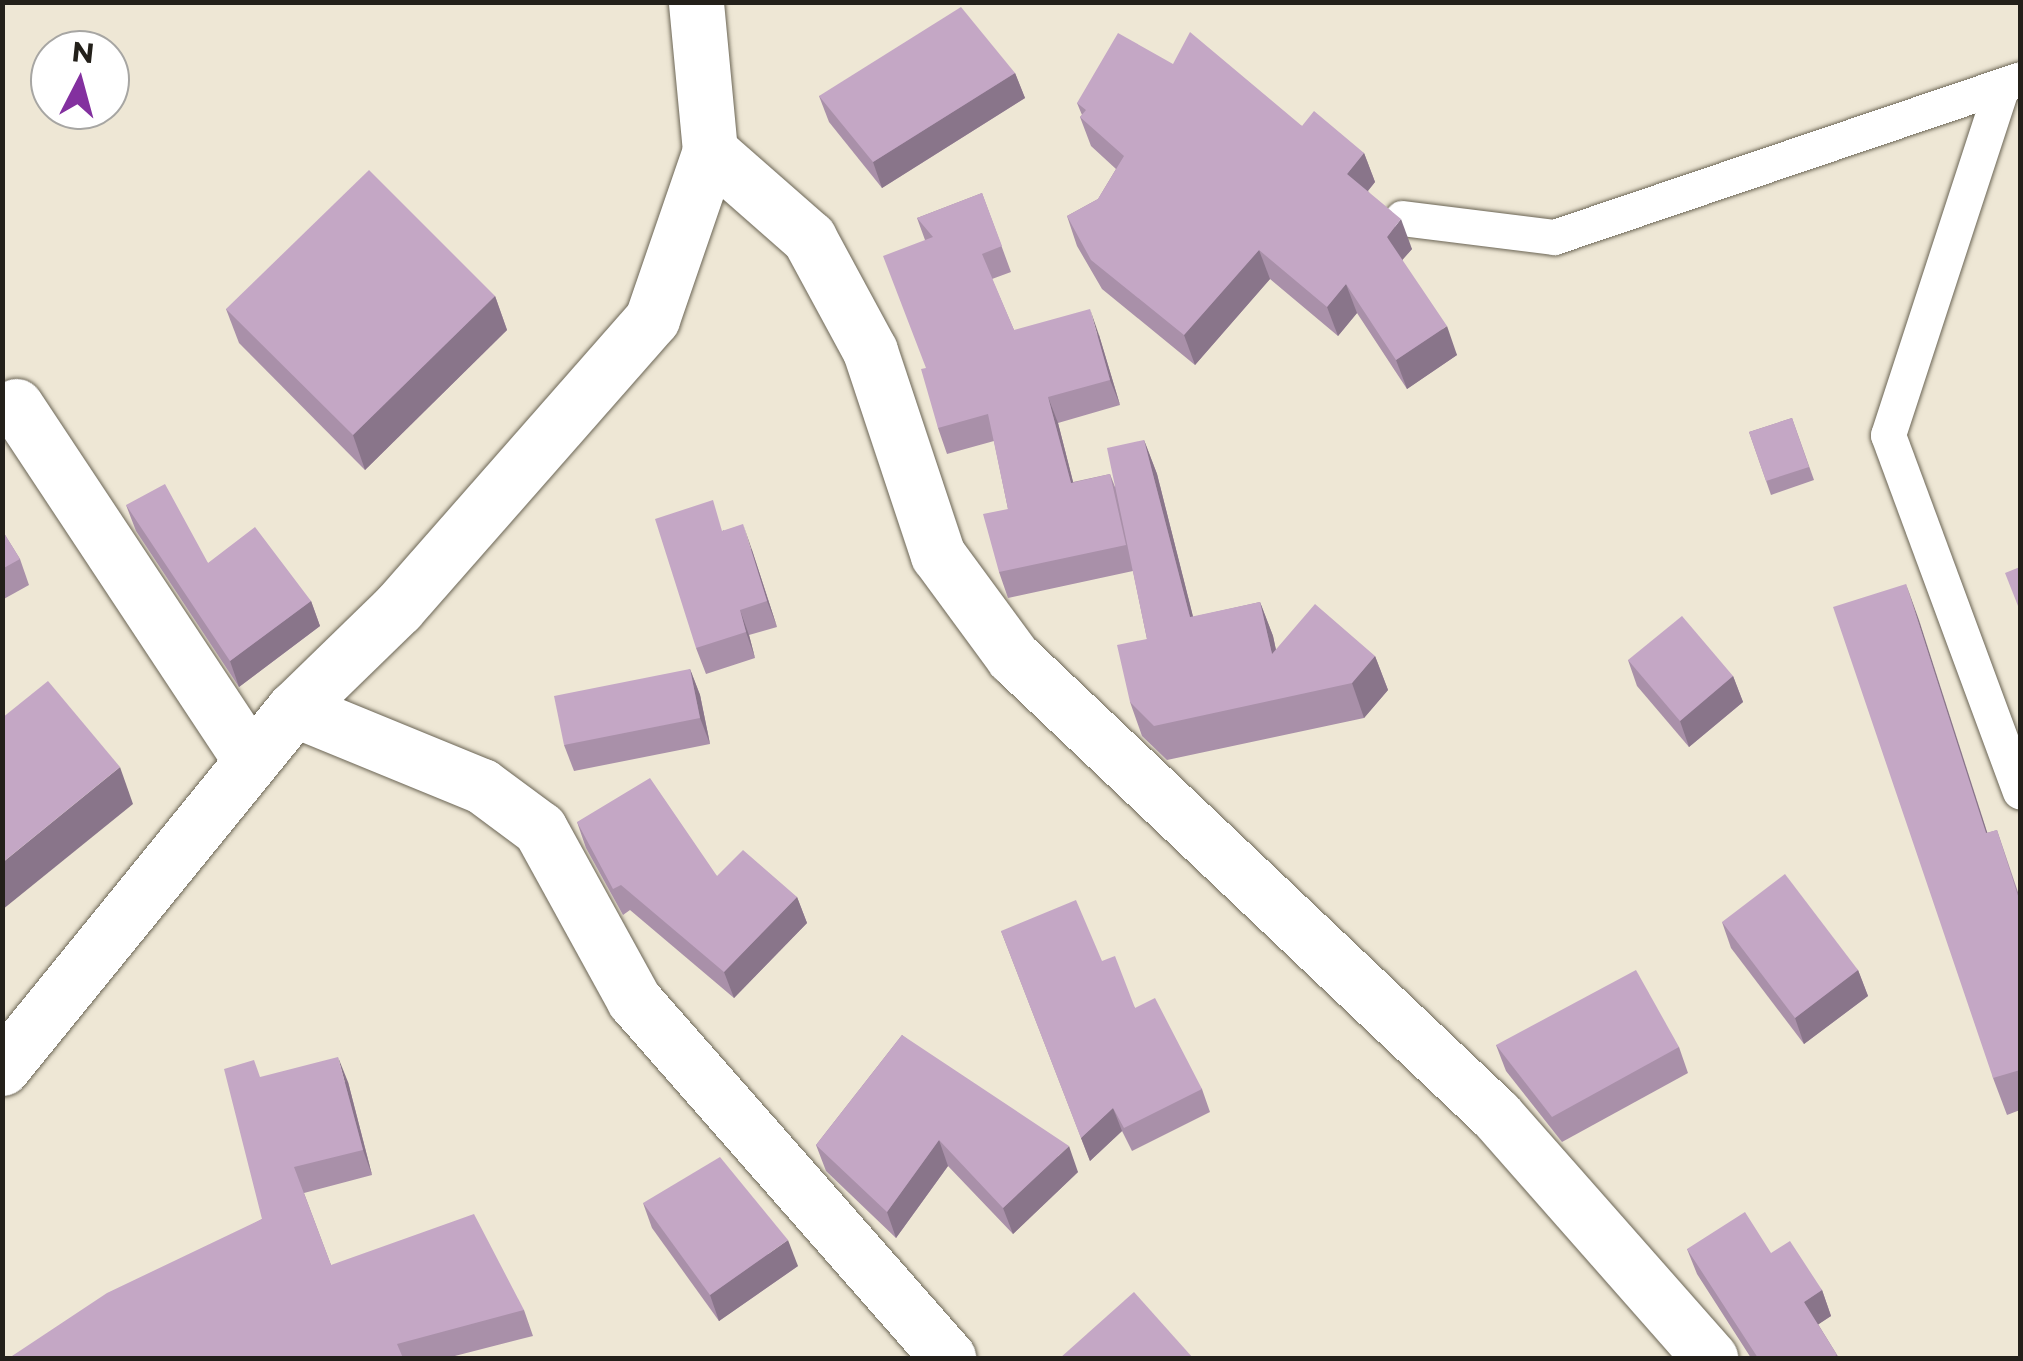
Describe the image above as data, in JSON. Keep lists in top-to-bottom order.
{
  "north": "top"
}
